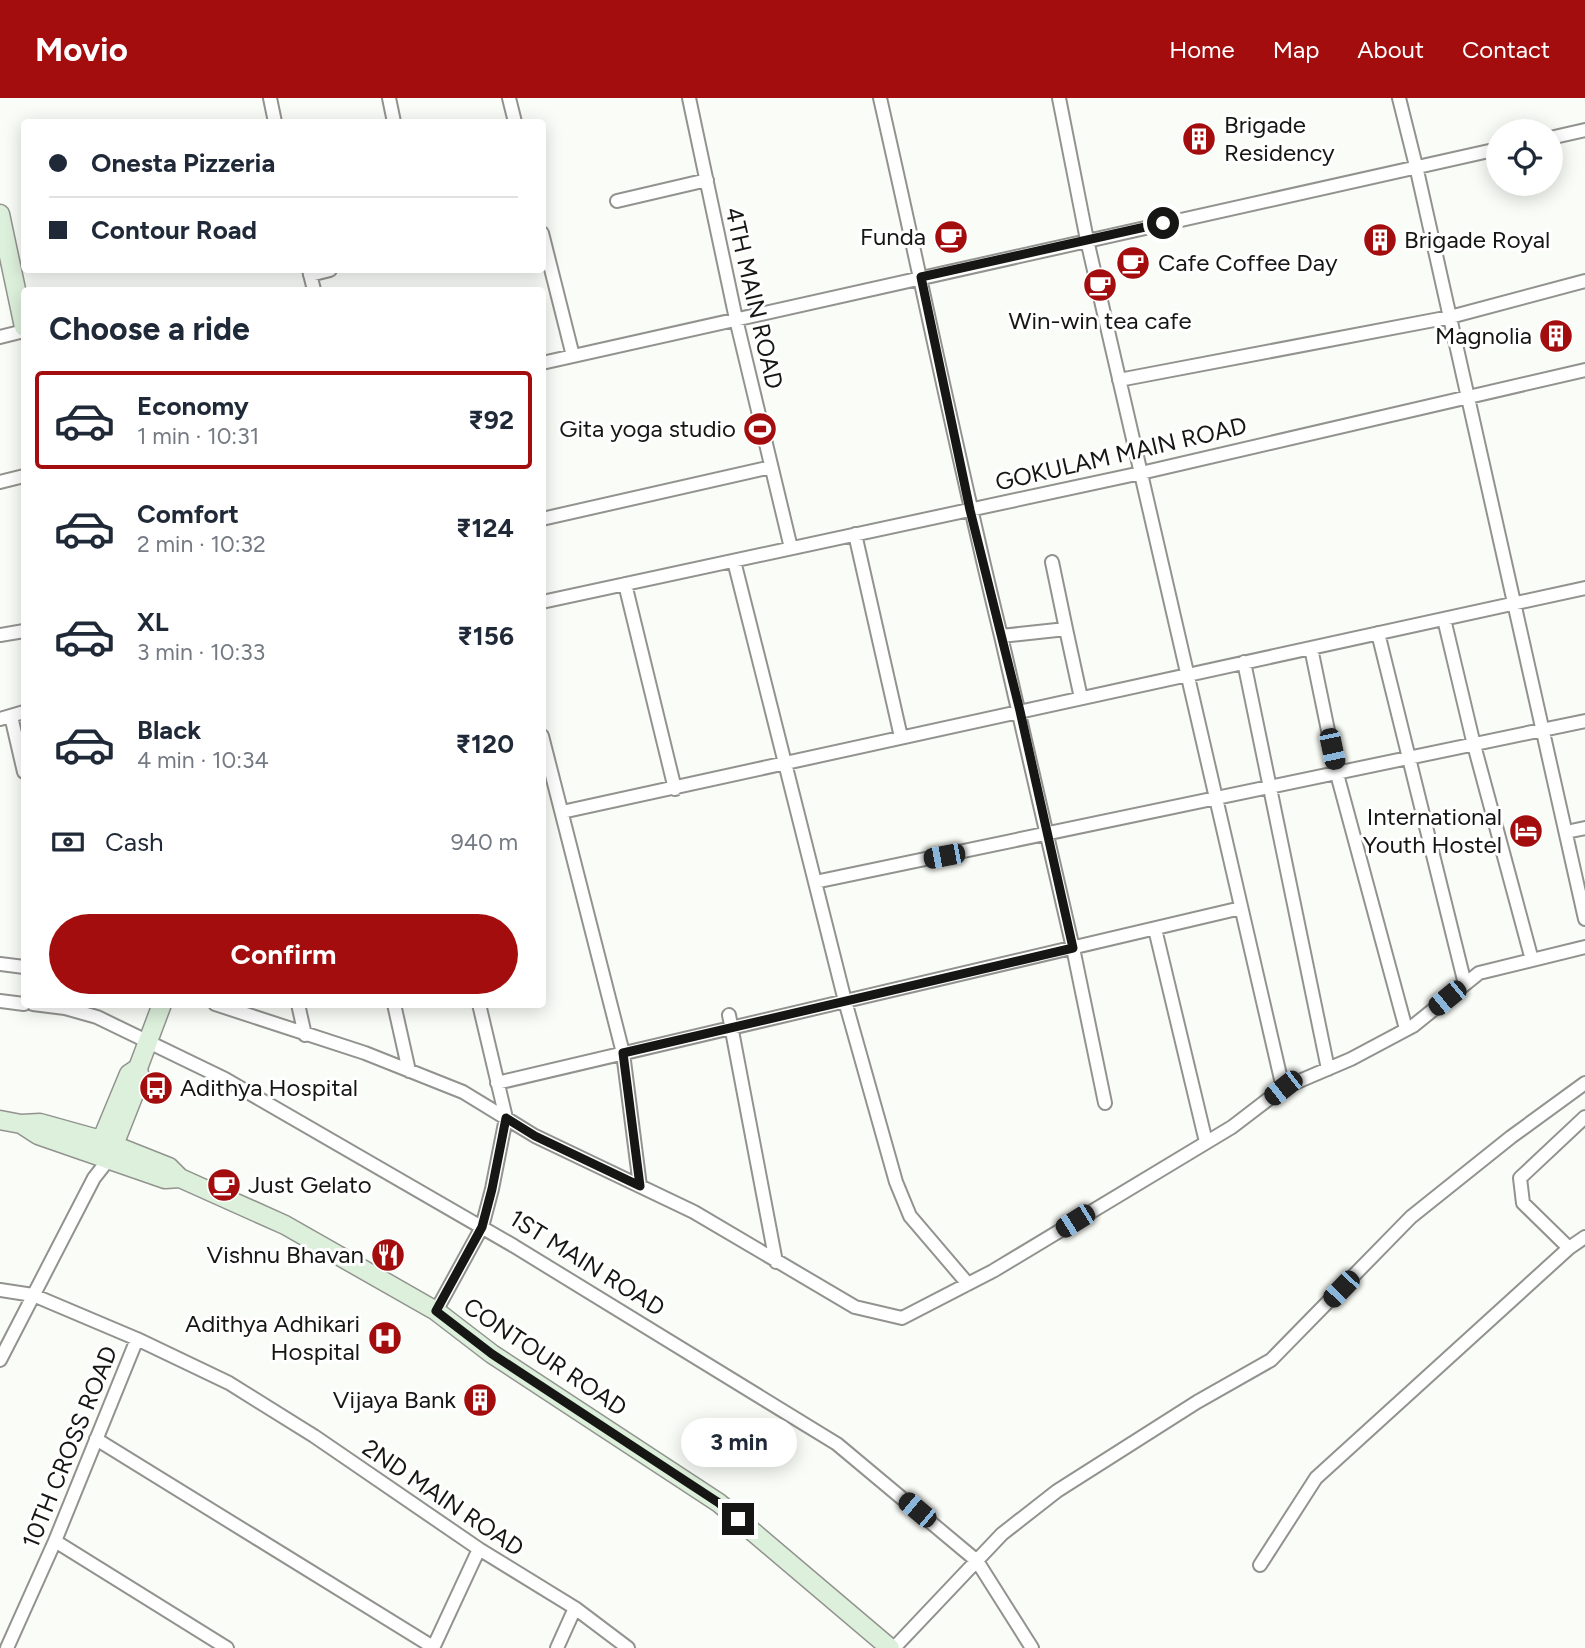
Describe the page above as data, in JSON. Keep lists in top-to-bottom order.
{
  "streets": {
    "main road": ["CONTOUR ROAD"],
    "street": [
      "4TH MAIN ROAD",
      "GOKULAM MAIN ROAD",
      "1ST MAIN ROAD",
      "10TH CROSS ROAD",
      "2ND MAIN ROAD"
    ]
  },
  "crossings": [
    ["4TH MAIN ROAD", "GOKULAM MAIN ROAD"],
    ["10TH CROSS ROAD", "2ND MAIN ROAD"]
  ],
  "places": {
    "building": [
      "Brigade Residency",
      "Brigade Royal",
      "Magnolia",
      "Vijaya Bank"
    ],
    "cafe": [
      "Funda",
      "Cafe Coffee Day",
      "Win-win tea cafe",
      "Just Gelato"
    ],
    "sports": ["Gita yoga studio"],
    "hotel": ["International Youth Hostel"],
    "bus stop": ["Adithya Hospital"],
    "restaurant": ["Vishnu Bhavan"],
    "hospital": ["Adithya Adhikari Hospital"]
  },
  "page": {
    "header": "Movio",
    "nav": [
      "Home",
      "Map",
      "About",
      "Contact"
    ],
    "banner": ["Onesta Pizzeria", "Contour Road"],
    "heading": "Choose a ride",
    "list": [
      {
        "name": "Economy",
        "note": "1 min · 10:31",
        "value": "₹92"
      },
      {
        "name": "Comfort",
        "note": "2 min · 10:32",
        "value": "₹124"
      },
      {
        "name": "XL",
        "note": "3 min · 10:33",
        "value": "₹156"
      },
      {
        "name": "Black",
        "note": "4 min · 10:34",
        "value": "₹120"
      }
    ],
    "pay": ["Cash", "940 m"],
    "buttons": "Confirm",
    "bubble": "3 min"
  }
}
